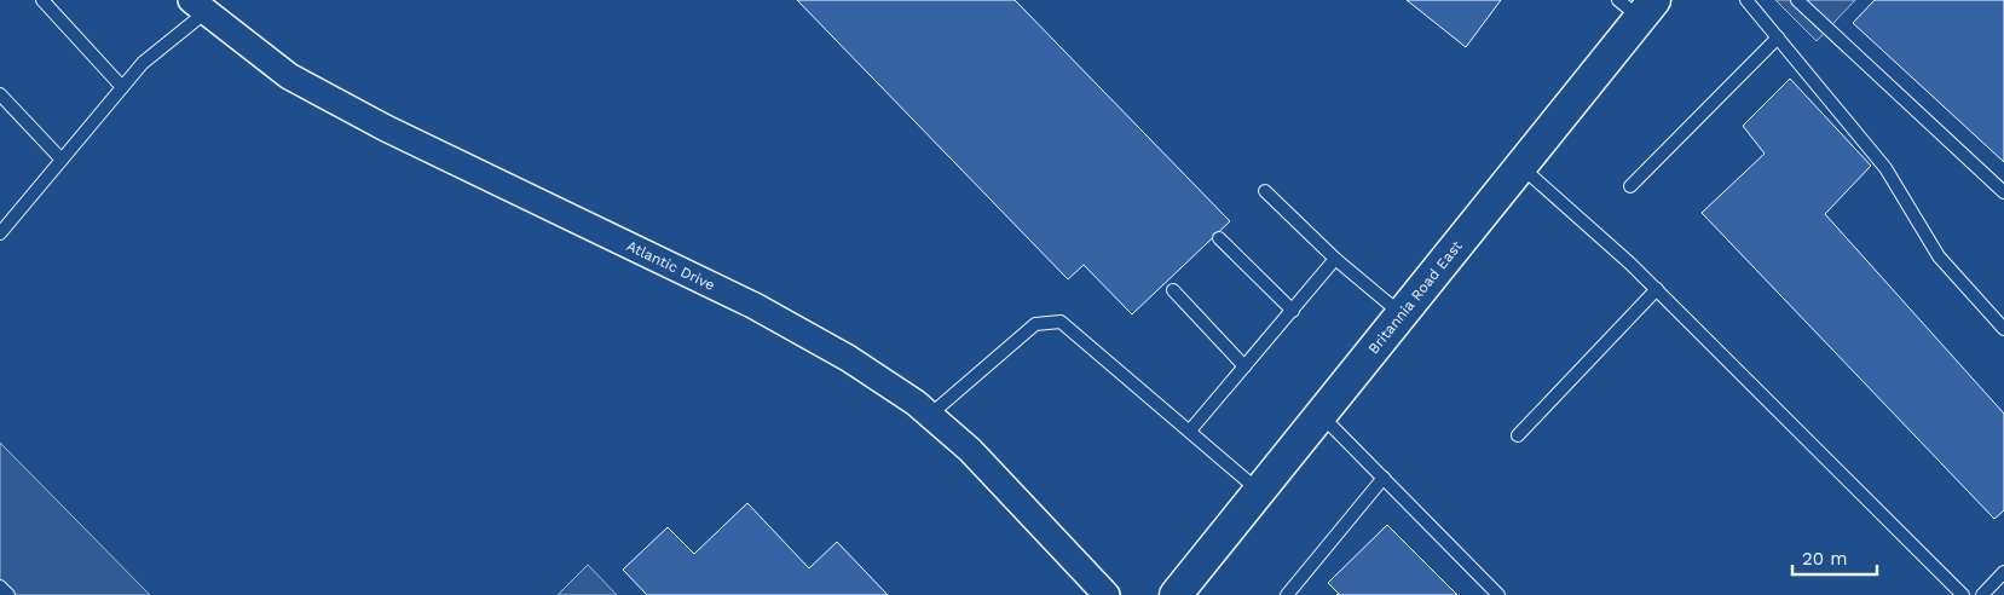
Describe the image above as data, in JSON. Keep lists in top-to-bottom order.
{
  "streets": {
    "street": ["Atlantic Drive", "Britannia Road East"]
  },
  "scale_bar": "20 m"
}
